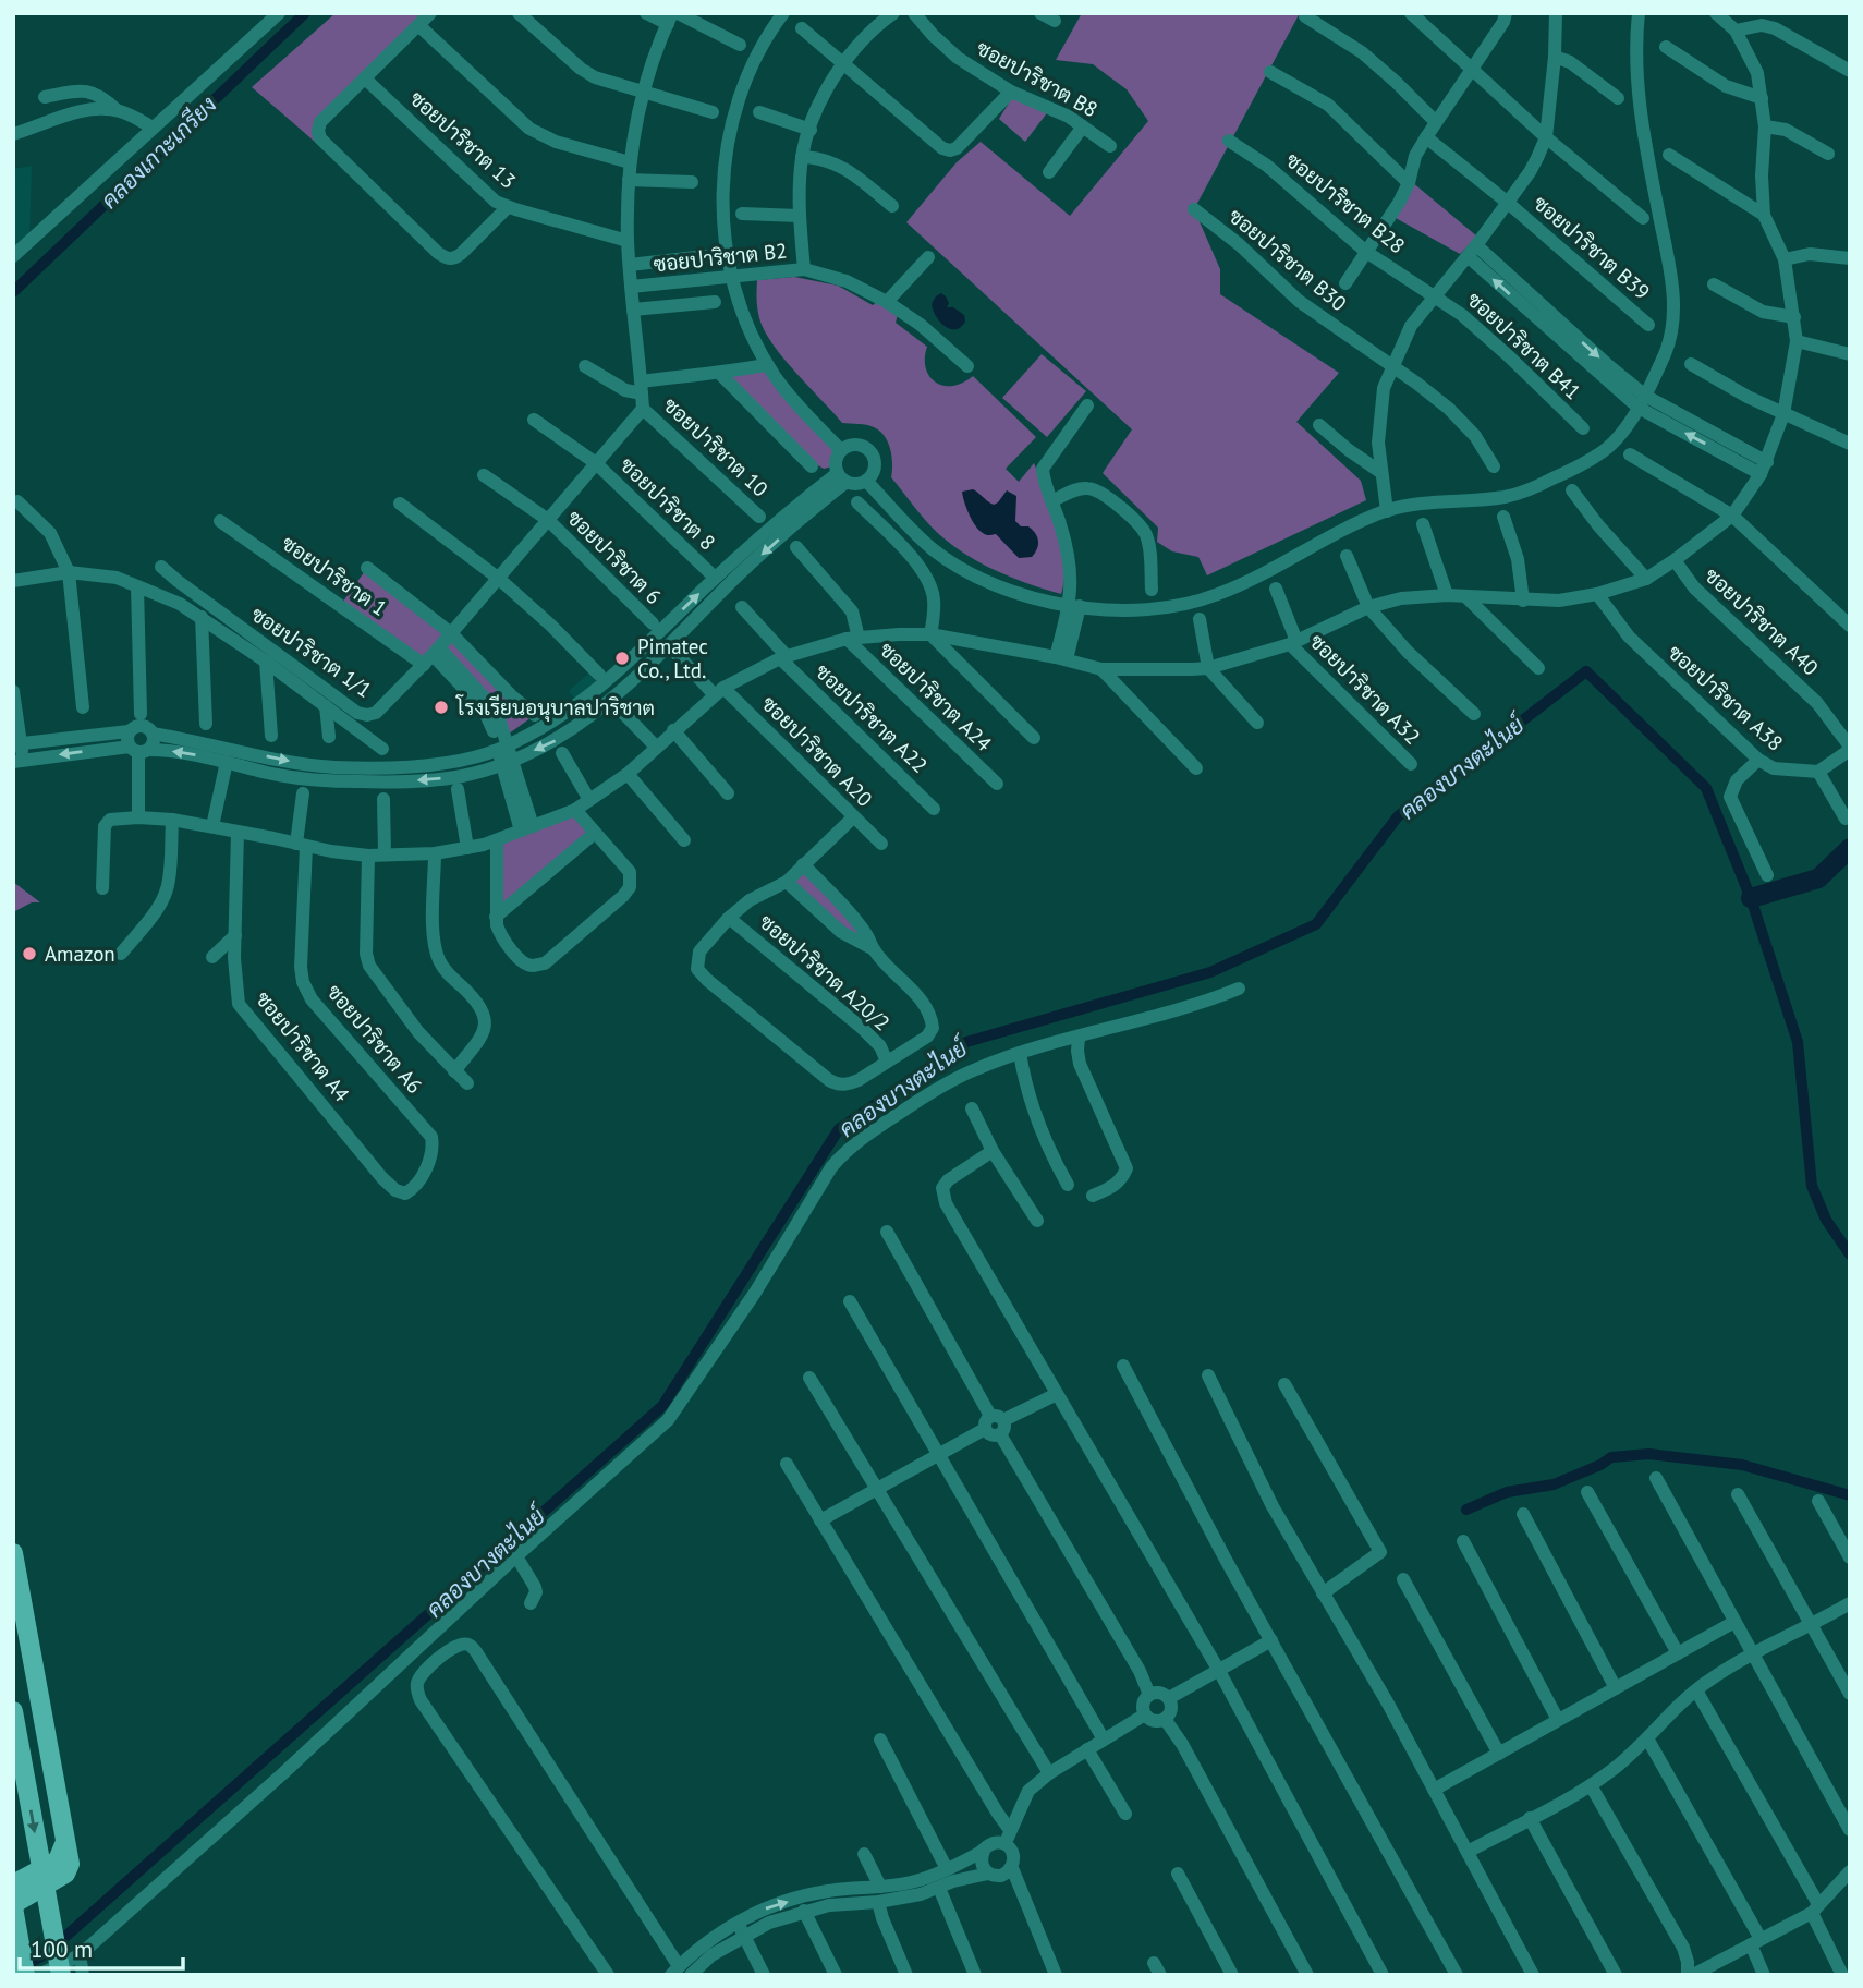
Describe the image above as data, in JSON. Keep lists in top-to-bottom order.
{
  "streets": {
    "street": [
      "ซอยปาริชาต B8",
      "ซอยปาริชาต 13",
      "ซอยปาริชาต B28",
      "ซอยปาริชาต B39",
      "ซอยปาริชาต B2",
      "ซอยปาริชาต B30",
      "ซอยปาริชาต B41",
      "ซอยปาริชาต 10",
      "ซอยปาริชาต 8",
      "ซอยปาริชาต 6",
      "ซอยปาริชาต 1",
      "ซอยปาริชาต A40",
      "ซอยปาริชาต 1/1",
      "ซอยปาริชาต A32",
      "ซอยปาริชาต A24",
      "ซอยปาริชาต A38",
      "ซอยปาริชาต A22",
      "ซอยปาริชาต A20",
      "ซอยปาริชาต A20/2",
      "ซอยปาริชาต A6",
      "ซอยปาริชาต A4"
    ]
  },
  "crossings": [
    ["ซอยปาริชาต B28", "ซอยปาริชาต B41"],
    ["ซอยปาริชาต 10", "ซอยปาริชาต 1/1"],
    ["ซอยปาริชาต 8", "ซอยปาริชาต 1/1"],
    ["ซอยปาริชาต 6", "ซอยปาริชาต 1/1"],
    ["ซอยปาริชาต 1", "ซอยปาริชาต 1/1"],
    ["ซอยปาริชาต A6", "ซอยปาริชาต A4"]
  ],
  "water": ["คลองเกาะเกรียง", "คลองบางตะไนย์"],
  "places": ["Pimatec Co., Ltd.", "โรงเรียนอนุบาลปาริชาต", "Amazon"],
  "scale_bar": "100 m"
}
